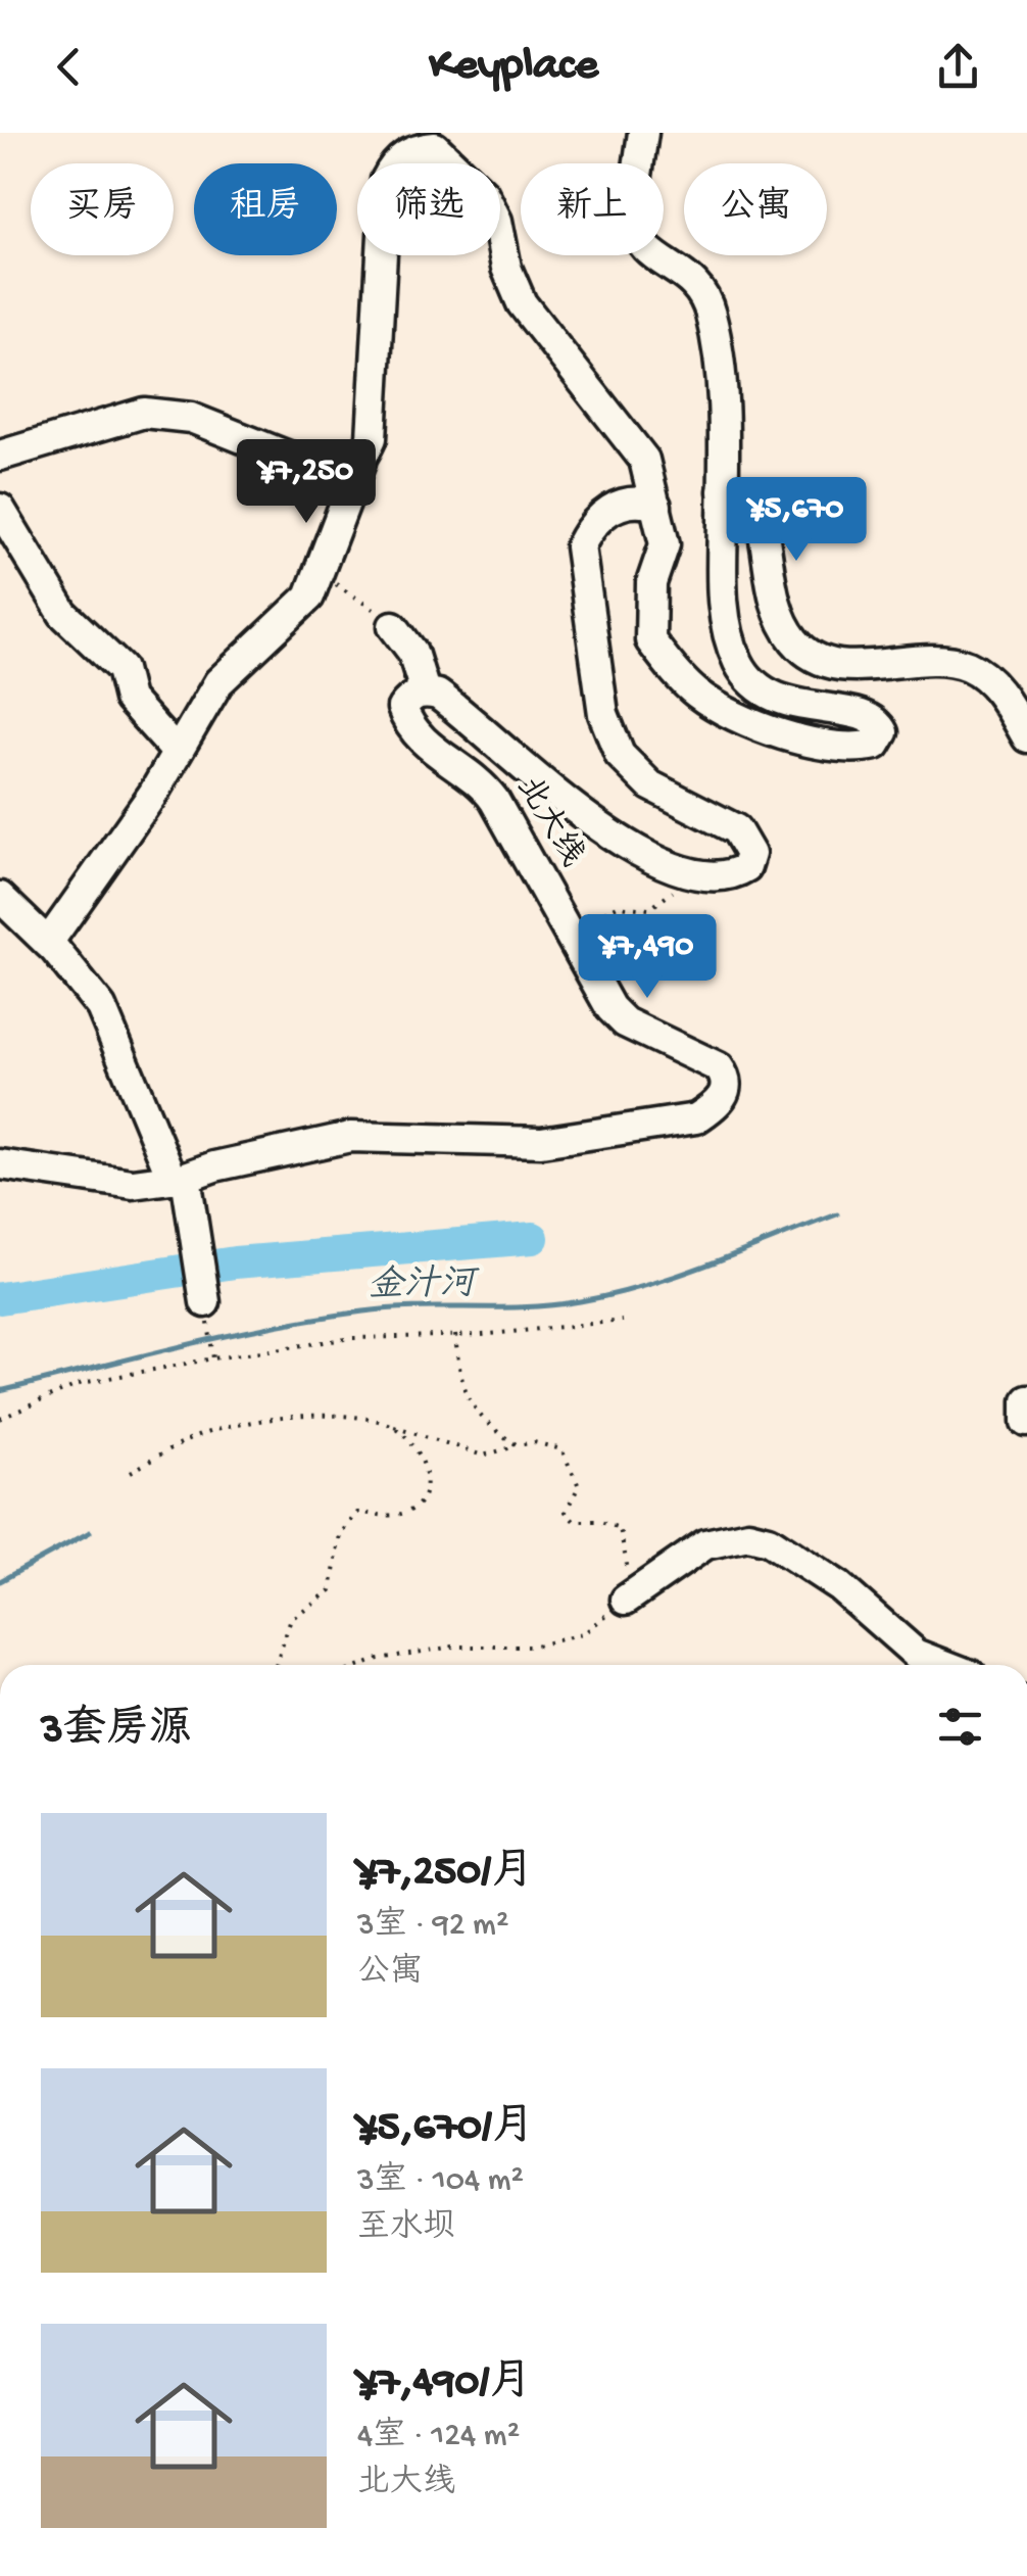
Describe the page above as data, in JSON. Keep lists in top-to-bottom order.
{
  "streets": {
    "street": ["北大线"]
  },
  "water": ["金汁河"],
  "page": {
    "header": "Keyplace",
    "chip": [
      "买房",
      "租房",
      "筛选",
      "新上",
      "公寓"
    ],
    "price": ["¥7,250", "¥5,670", "¥7,490"],
    "heading": "3套房源",
    "list": [
      {
        "name": "¥7,250/月",
        "note": "3室 · 92 m² · 公寓"
      },
      {
        "name": "¥5,670/月",
        "note": "3室 · 104 m² · 至水坝"
      },
      {
        "name": "¥7,490/月",
        "note": "4室 · 124 m² · 北大线"
      }
    ]
  }
}
